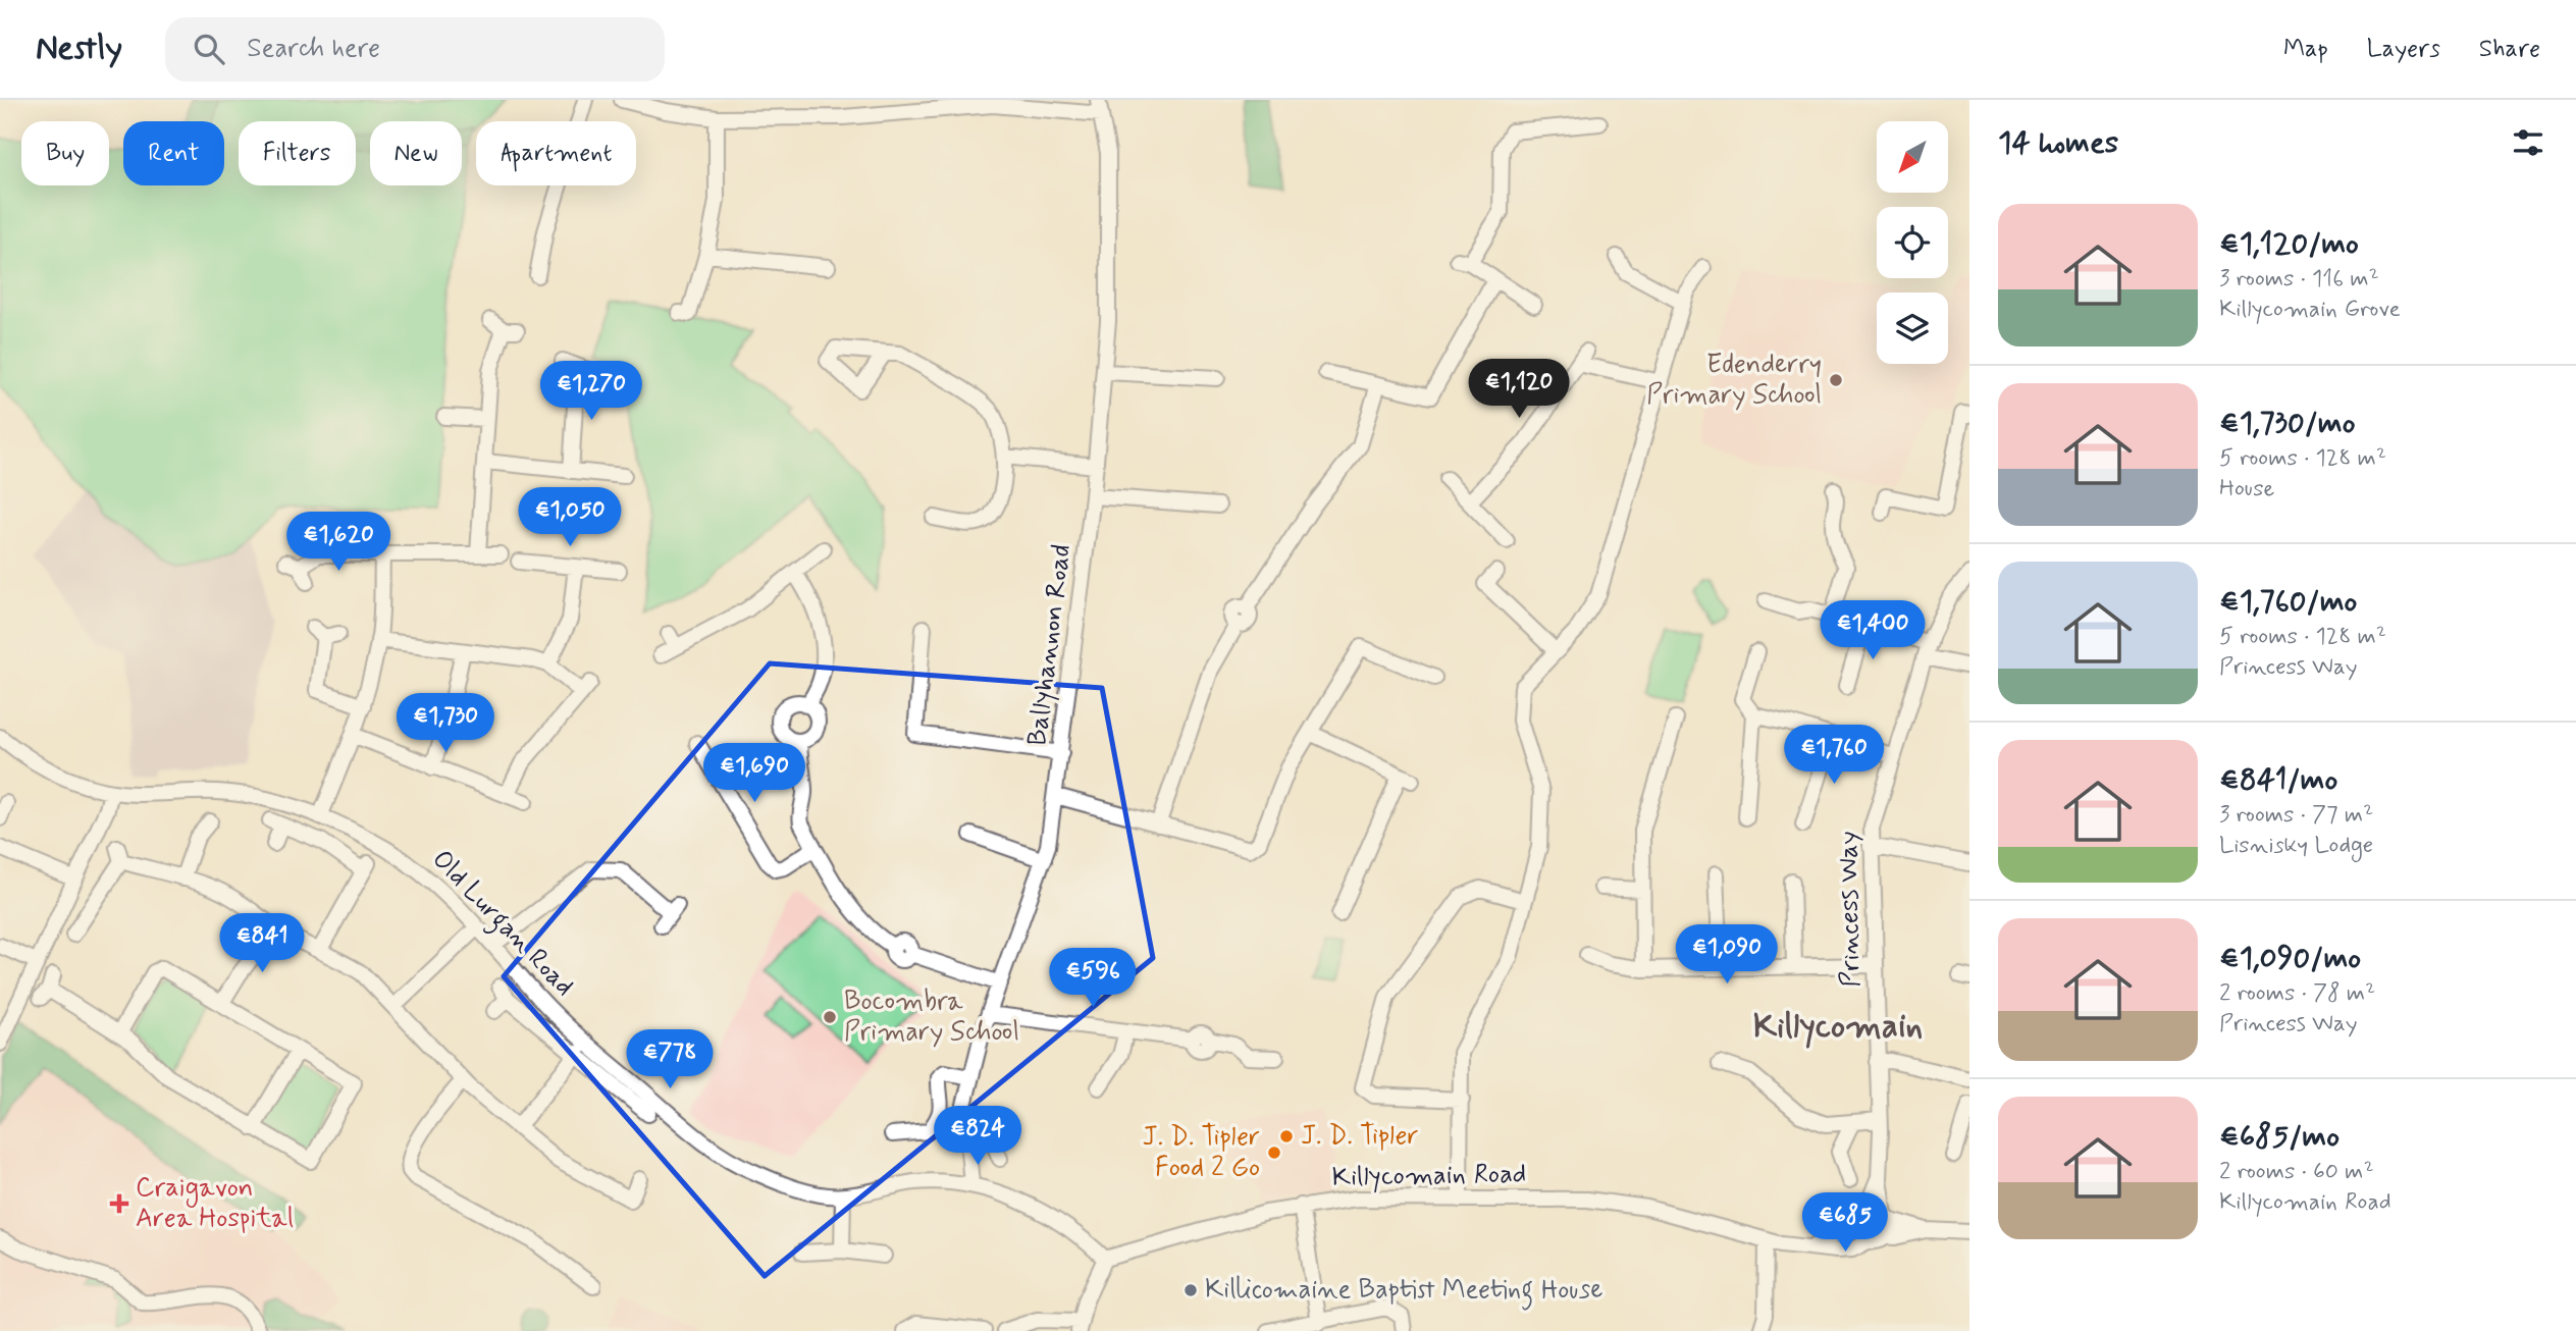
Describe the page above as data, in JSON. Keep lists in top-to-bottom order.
{
  "streets": {
    "street": [
      "Ballyhannon Road",
      "Princess Way",
      "Old Lurgan Road",
      "Killycomain Road"
    ]
  },
  "crossings": [
    ["Princess Way", "Killycomain Road"]
  ],
  "districts": ["Killycomain"],
  "places": {
    "other": [
      "Edenderry Primary School",
      "Bocombra Primary School",
      "J. D. Tipler",
      "J. D. Tipler Food 2 Go",
      "Killicomaine Baptist Meeting House"
    ],
    "health": ["Craigavon Area Hospital"]
  },
  "north": "bottom left",
  "page": {
    "header": "Nestly",
    "search": "Search here",
    "nav": ["Map", "Layers", "Share"],
    "heading": "14 homes",
    "chip": [
      "Buy",
      "Rent",
      "Filters",
      "New",
      "Apartment"
    ],
    "list": [
      {
        "name": "€1,120/mo",
        "note": "3 rooms · 116 m² · Killycomain Grove"
      },
      {
        "name": "€1,730/mo",
        "note": "5 rooms · 128 m² · House"
      },
      {
        "name": "€1,760/mo",
        "note": "5 rooms · 128 m² · Princess Way"
      },
      {
        "name": "€841/mo",
        "note": "3 rooms · 77 m² · Lisnisky Lodge"
      },
      {
        "name": "€1,090/mo",
        "note": "2 rooms · 78 m² · Princess Way"
      },
      {
        "name": "€685/mo",
        "note": "2 rooms · 60 m² · Killycomain Road"
      }
    ],
    "price": [
      "€1,120",
      "€1,270",
      "€1,050",
      "€1,620",
      "€1,400",
      "€1,730",
      "€1,760",
      "€1,690",
      "€841",
      "€1,090",
      "€596",
      "€778",
      "€824",
      "€685"
    ]
  }
}
